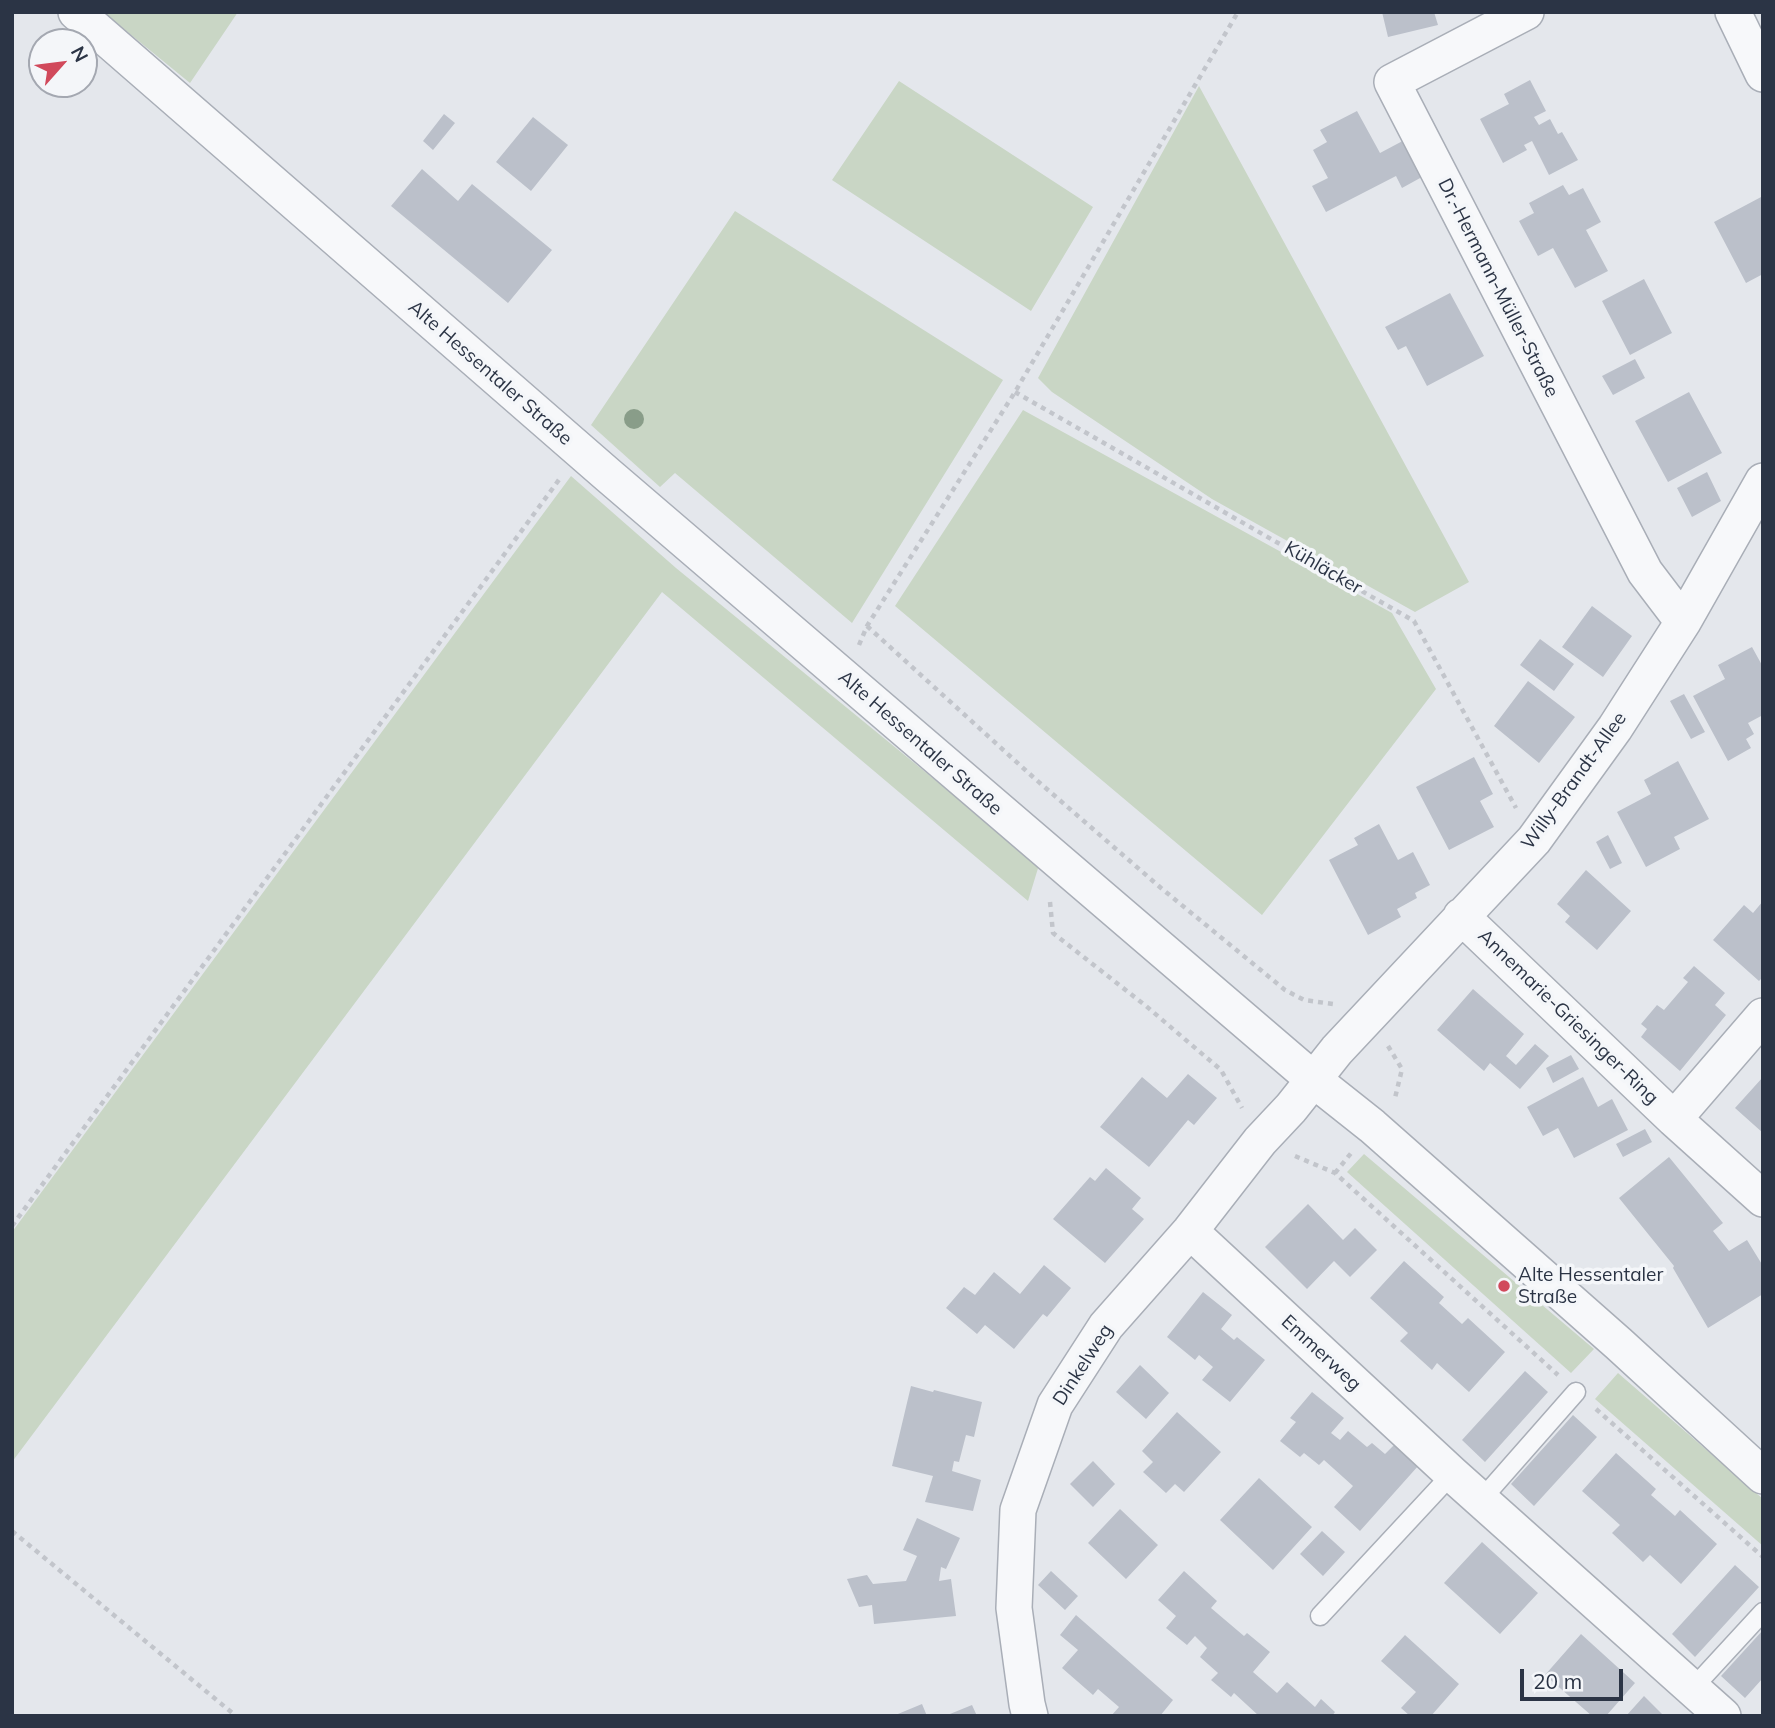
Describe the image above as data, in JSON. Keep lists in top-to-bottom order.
{
  "streets": {
    "street": [
      "Dr.-Hermann-Müller-Straße",
      "Alte Hessentaler Straße",
      "Willy-Brandt-Allee",
      "Annemarie-Griesinger-Ring",
      "Emmerweg",
      "Dinkelweg"
    ],
    "path": ["Kühläcker"]
  },
  "crossings": [
    ["Dr.-Hermann-Müller-Straße", "Willy-Brandt-Allee"],
    ["Alte Hessentaler Straße", "Willy-Brandt-Allee"],
    ["Alte Hessentaler Straße", "Dinkelweg"],
    ["Kühläcker", "Willy-Brandt-Allee"],
    ["Willy-Brandt-Allee", "Annemarie-Griesinger-Ring"],
    ["Willy-Brandt-Allee", "Dinkelweg"],
    ["Emmerweg", "Dinkelweg"]
  ],
  "places": ["Alte Hessentaler Straße"],
  "scale_bar": "20 m",
  "north": "top right"
}
